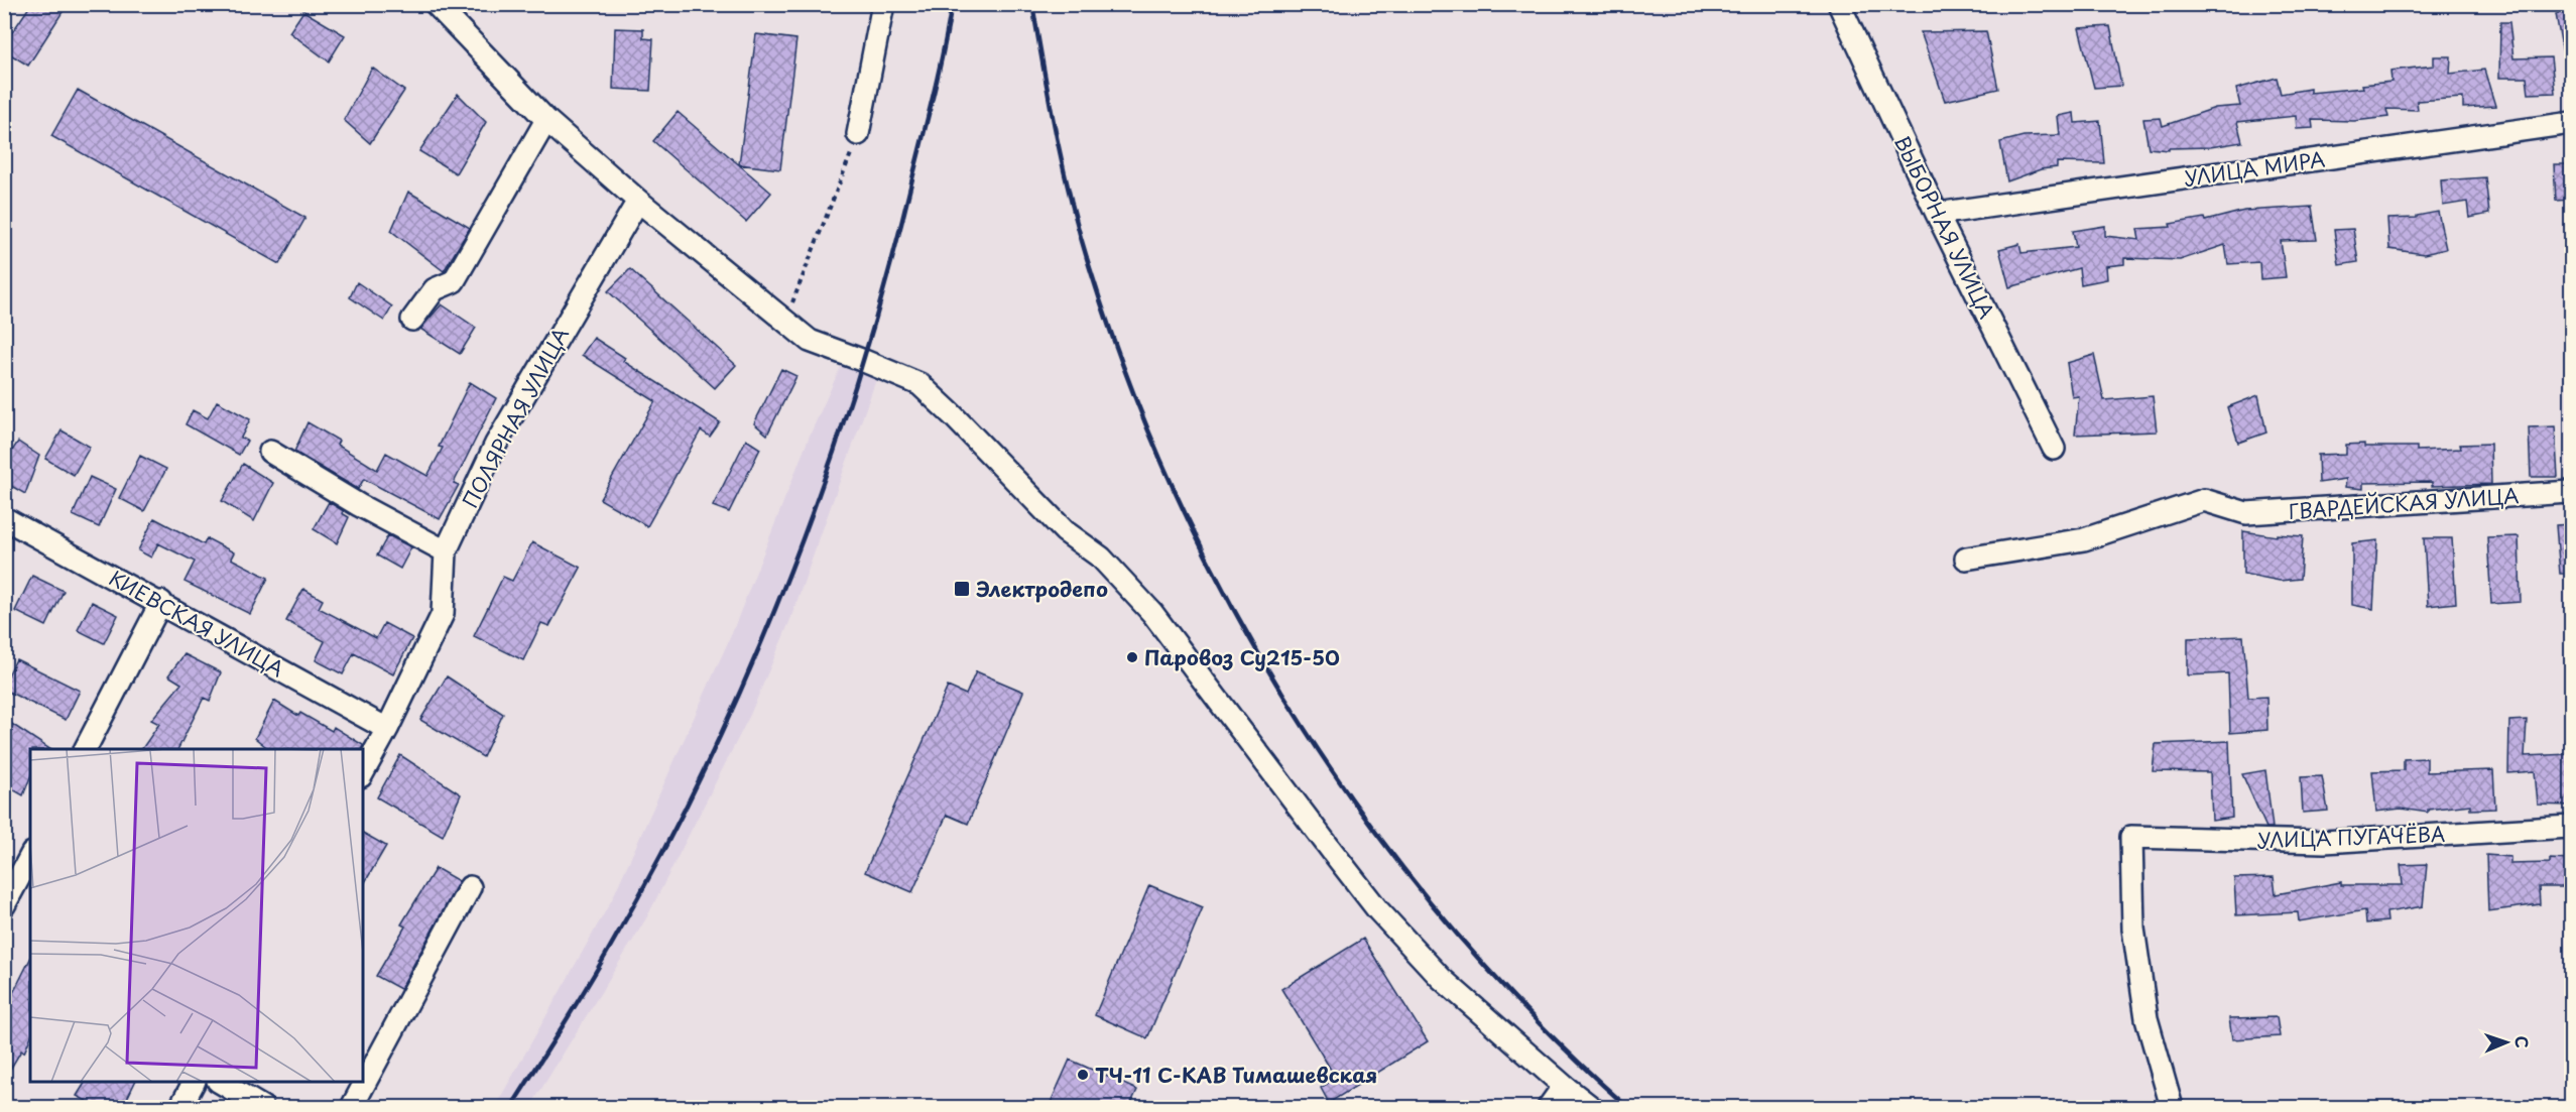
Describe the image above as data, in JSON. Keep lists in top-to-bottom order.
{
  "streets": {
    "street": [
      "УЛИЦА МИРА",
      "ВЫБОРНАЯ УЛИЦА",
      "ПОЛЯРНАЯ УЛИЦА",
      "ГВАРДЕЙСКАЯ УЛИЦА",
      "КИЕВСКАЯ УЛИЦА",
      "УЛИЦА ПУГАЧЁВА"
    ]
  },
  "crossings": [
    ["УЛИЦА МИРА", "ВЫБОРНАЯ УЛИЦА"],
    ["ПОЛЯРНАЯ УЛИЦА", "КИЕВСКАЯ УЛИЦА"]
  ],
  "places": {
    "transit": ["Электродепо"],
    "other": ["Паровоз Су215-50", "ТЧ-11 С-КАВ Тимашевская"]
  },
  "north": "right"
}
